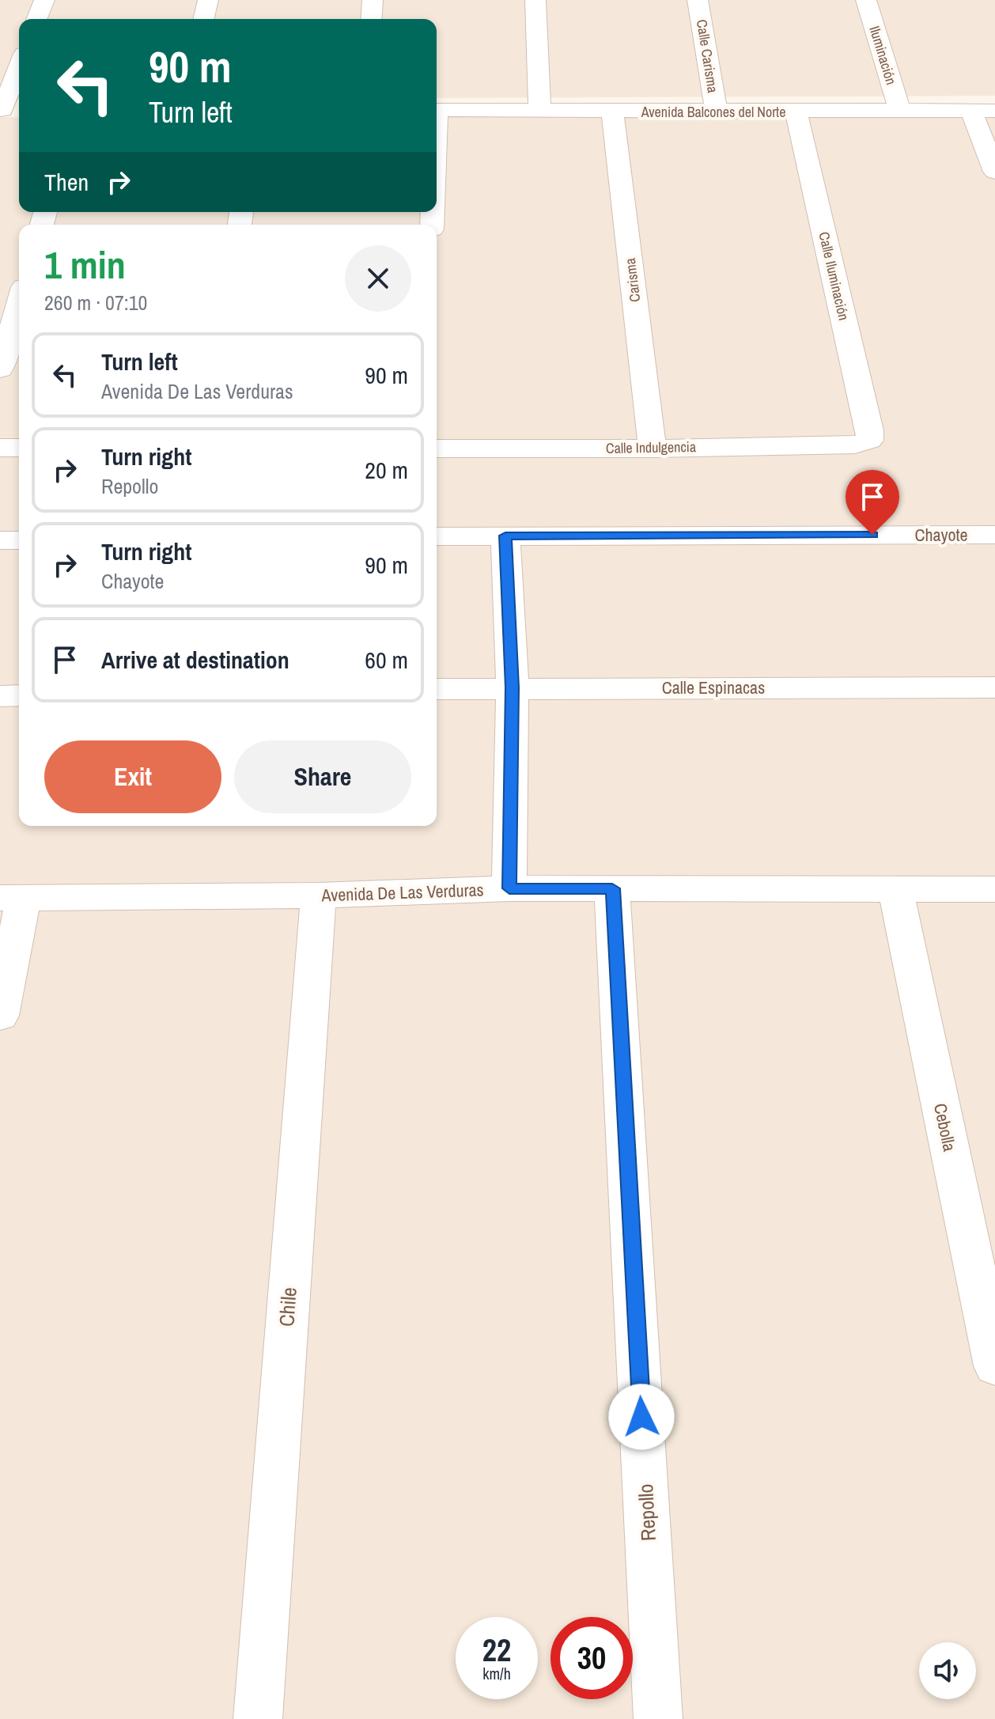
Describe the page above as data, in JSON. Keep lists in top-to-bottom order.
{
  "streets": {
    "street": [
      "Iluminación",
      "Calle Carisma",
      "Avenida Balcones del Norte",
      "Calle Iluminación",
      "Carisma",
      "Calle Indulgencia",
      "Chayote",
      "Calle Espinacas",
      "Avenida De Las Verduras",
      "Cebolla",
      "Chile",
      "Repollo"
    ]
  },
  "crossings": [
    ["Iluminación", "Avenida Balcones del Norte"],
    ["Calle Carisma", "Avenida Balcones del Norte"],
    ["Avenida Balcones del Norte", "Calle Iluminación"],
    ["Avenida Balcones del Norte", "Carisma"],
    ["Calle Iluminación", "Calle Indulgencia"],
    ["Carisma", "Calle Indulgencia"],
    ["Avenida De Las Verduras", "Cebolla"],
    ["Avenida De Las Verduras", "Chile"],
    ["Avenida De Las Verduras", "Repollo"]
  ],
  "page": {
    "turn": ["90 m", "Turn left"],
    "then": "Then",
    "heading": ["1 min", "260 m · 07:10"],
    "list": [
      {
        "name": "Turn left",
        "note": "Avenida De Las Verduras",
        "value": "90 m"
      },
      {
        "name": "Turn right",
        "note": "Repollo",
        "value": "20 m"
      },
      {
        "name": "Turn right",
        "note": "Chayote",
        "value": "90 m"
      },
      {
        "name": "Arrive at destination",
        "value": "60 m"
      }
    ],
    "buttons": ["Exit", "Share"],
    "speed": "22 km/h",
    "limit": "30"
  }
}
